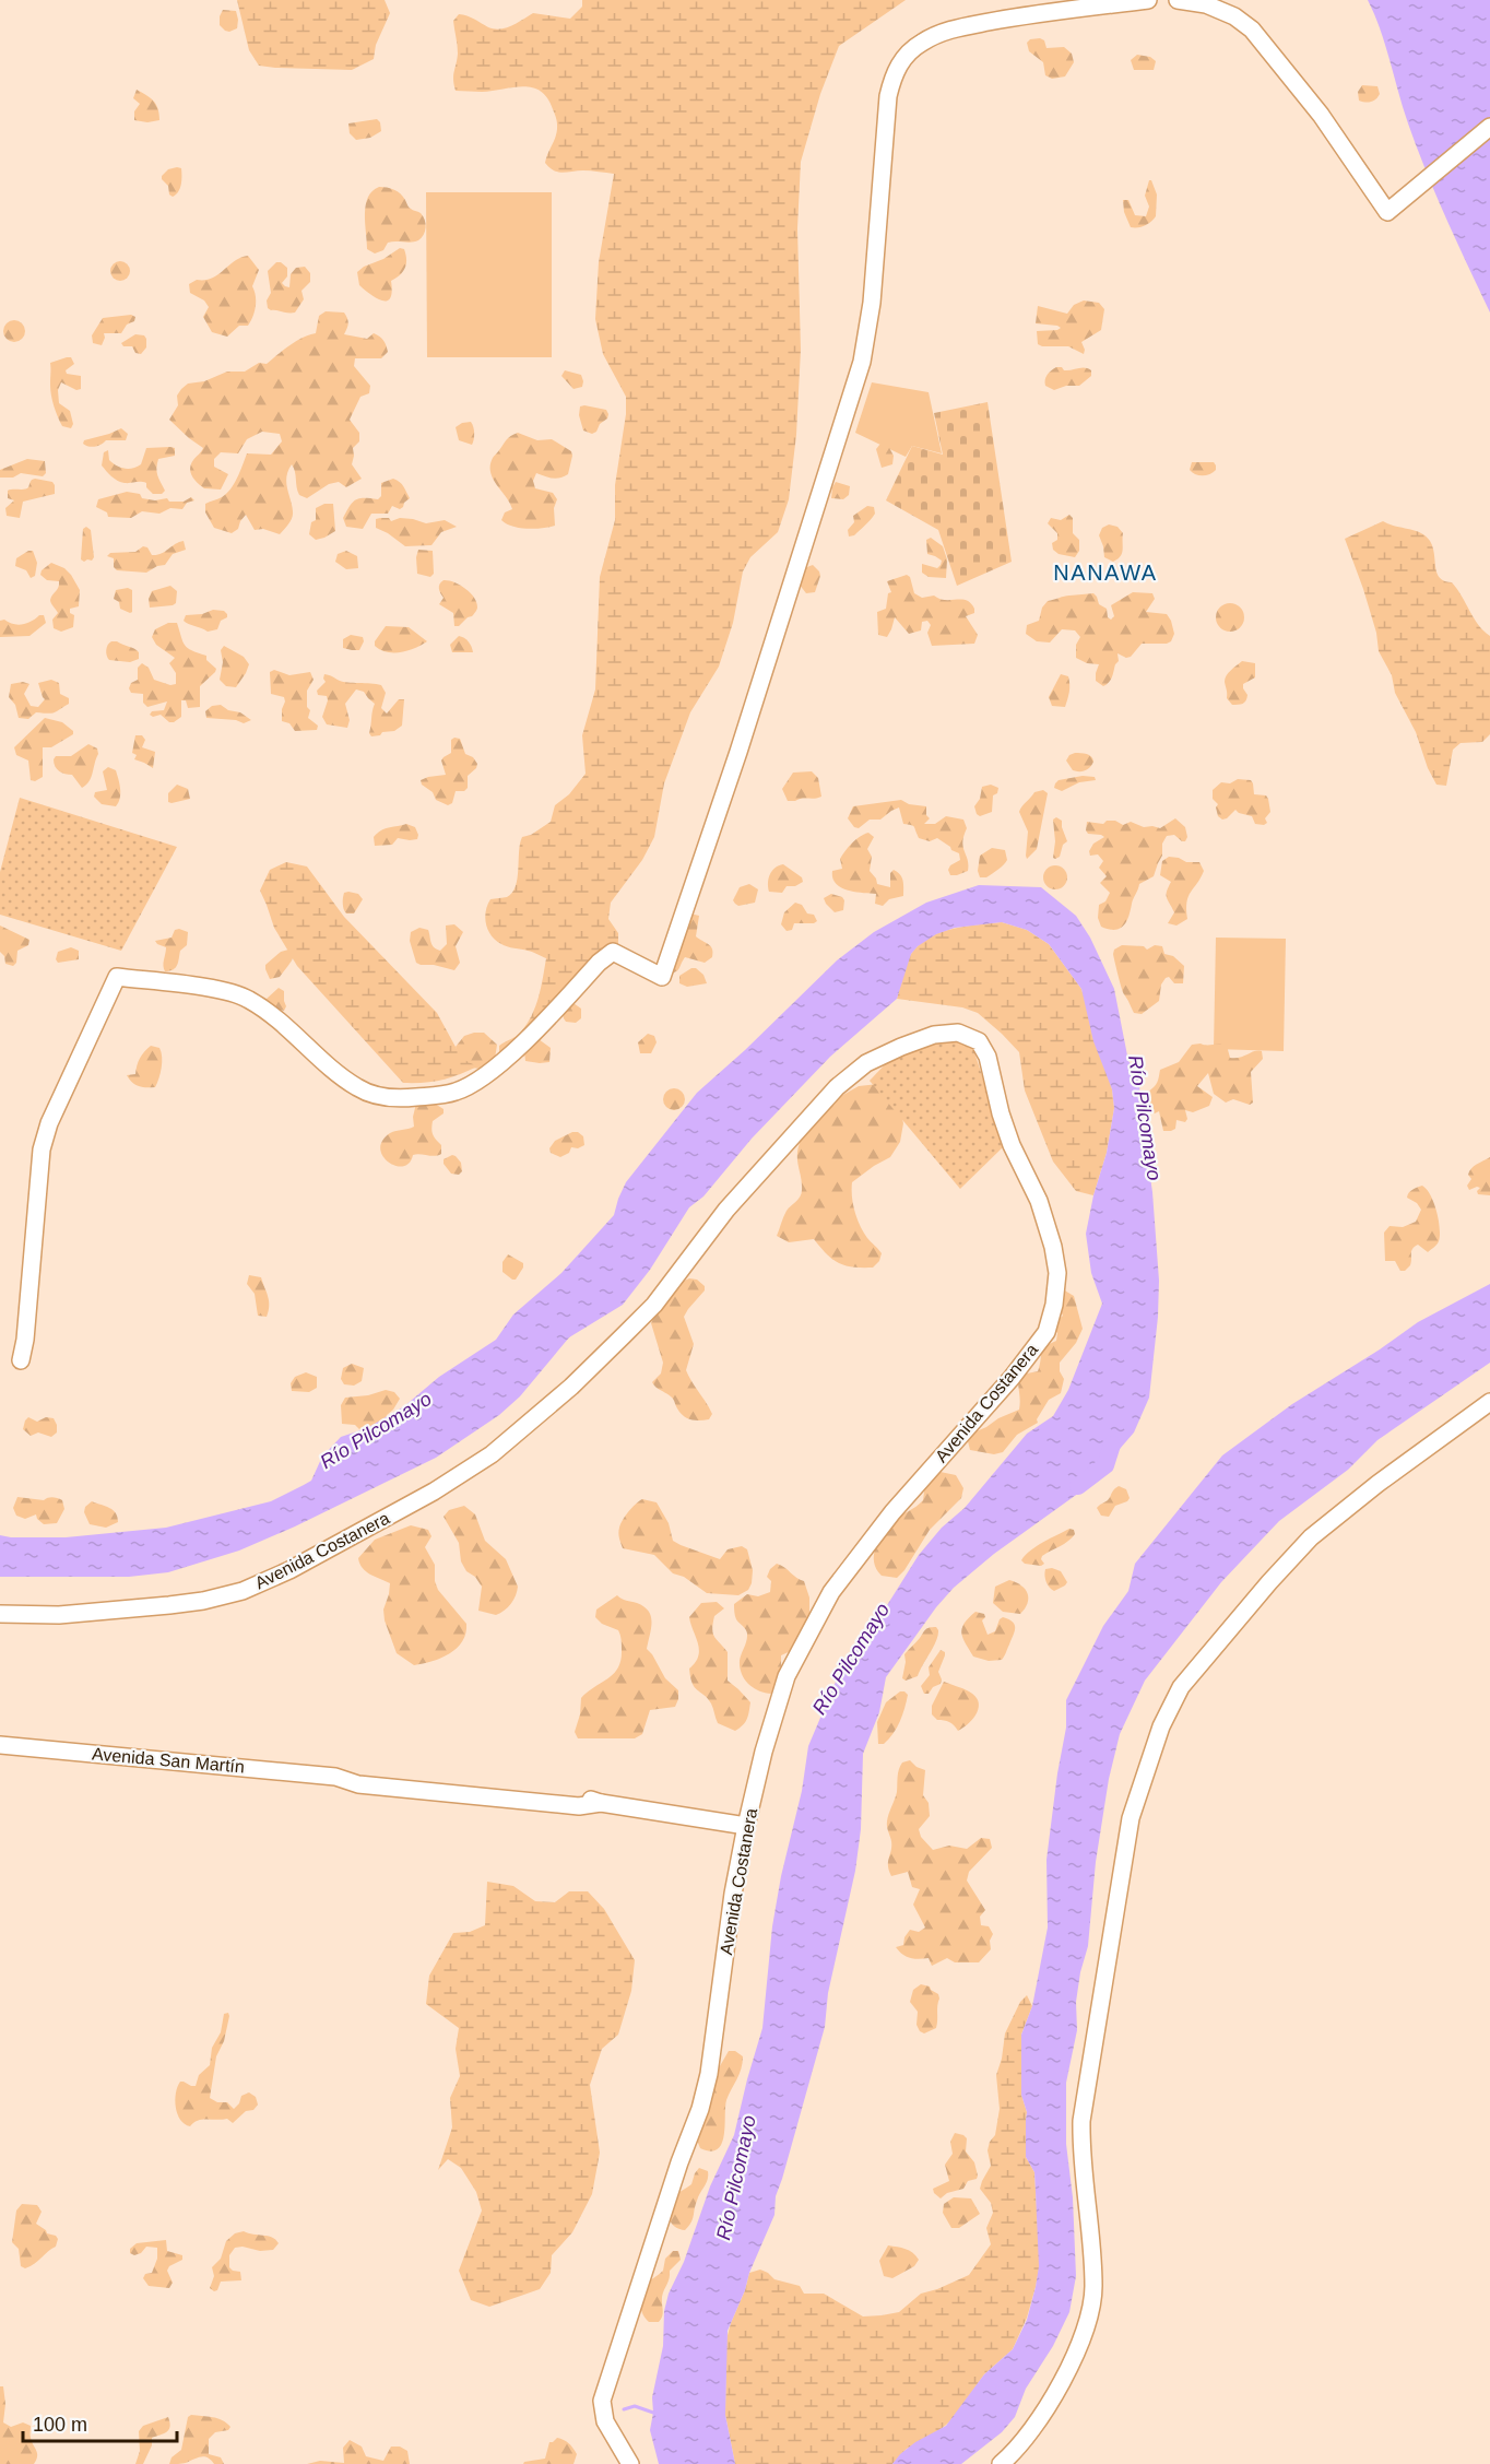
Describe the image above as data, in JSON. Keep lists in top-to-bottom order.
{
  "streets": {
    "street": ["Avenida Costanera", "Avenida San Martín"]
  },
  "crossings": [
    ["Avenida Costanera", "Avenida San Martín"]
  ],
  "districts": ["NANAWA"],
  "water": ["Río Pilcomayo"],
  "scale_bar": "100 m"
}
